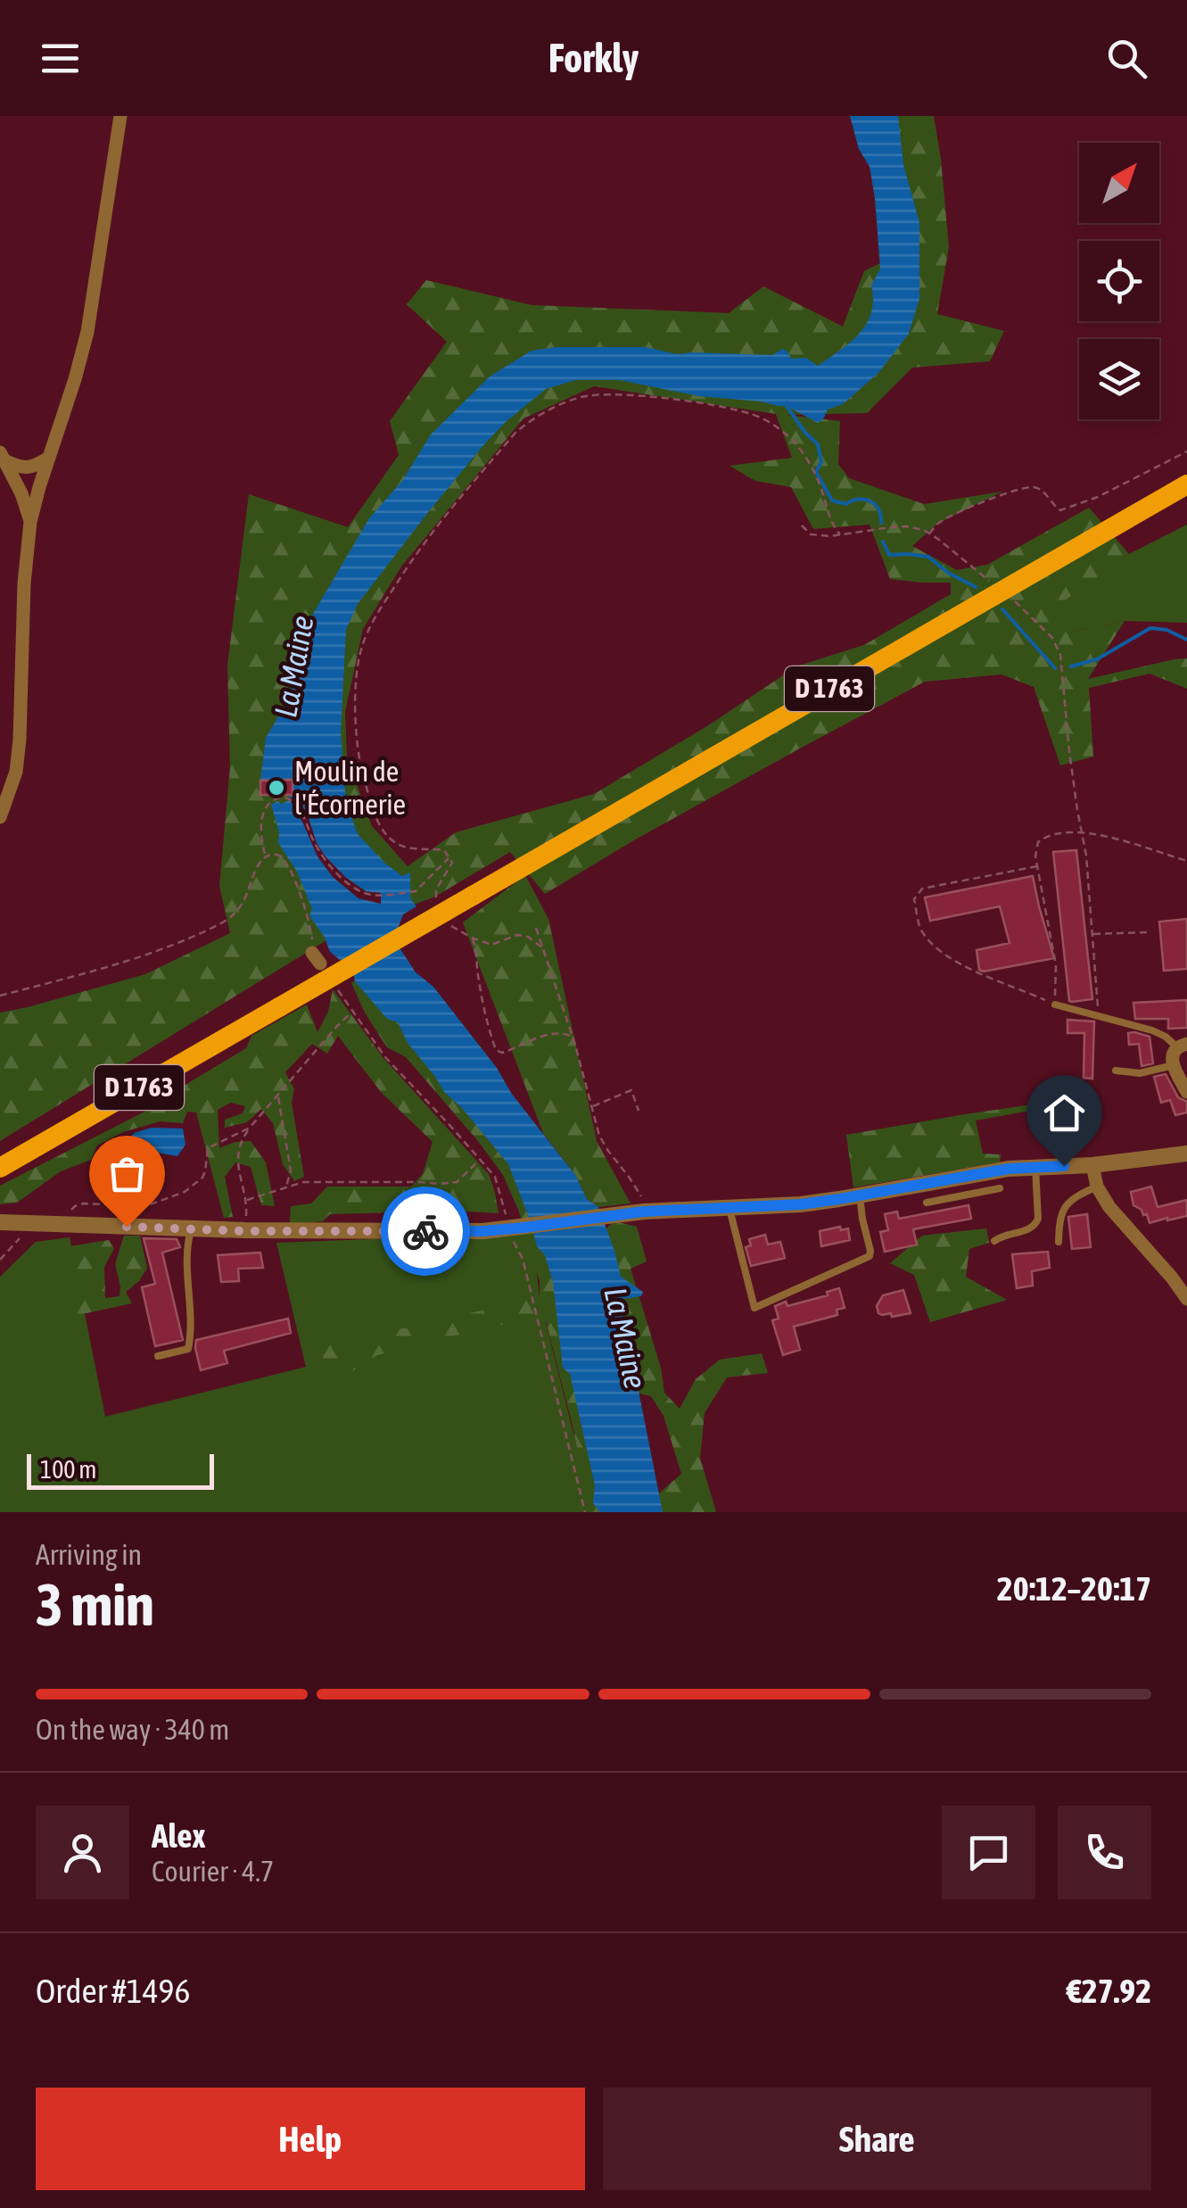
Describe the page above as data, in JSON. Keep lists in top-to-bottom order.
{
  "streets": {
    "main road": ["D 1763"]
  },
  "water": ["La Maine"],
  "places": ["Moulin de l'Écornerie"],
  "scale_bar": "100 m",
  "north": "top right",
  "page": {
    "header": "Forkly",
    "scale": "100 m",
    "heading": ["3 min", "Arriving in", "20:12–20:17"],
    "panel": [
      "Alex",
      "Courier · 4.7",
      "Order #1496",
      "€27.92"
    ],
    "bar": "On the way · 340 m",
    "buttons": ["Help", "Share"]
  }
}
